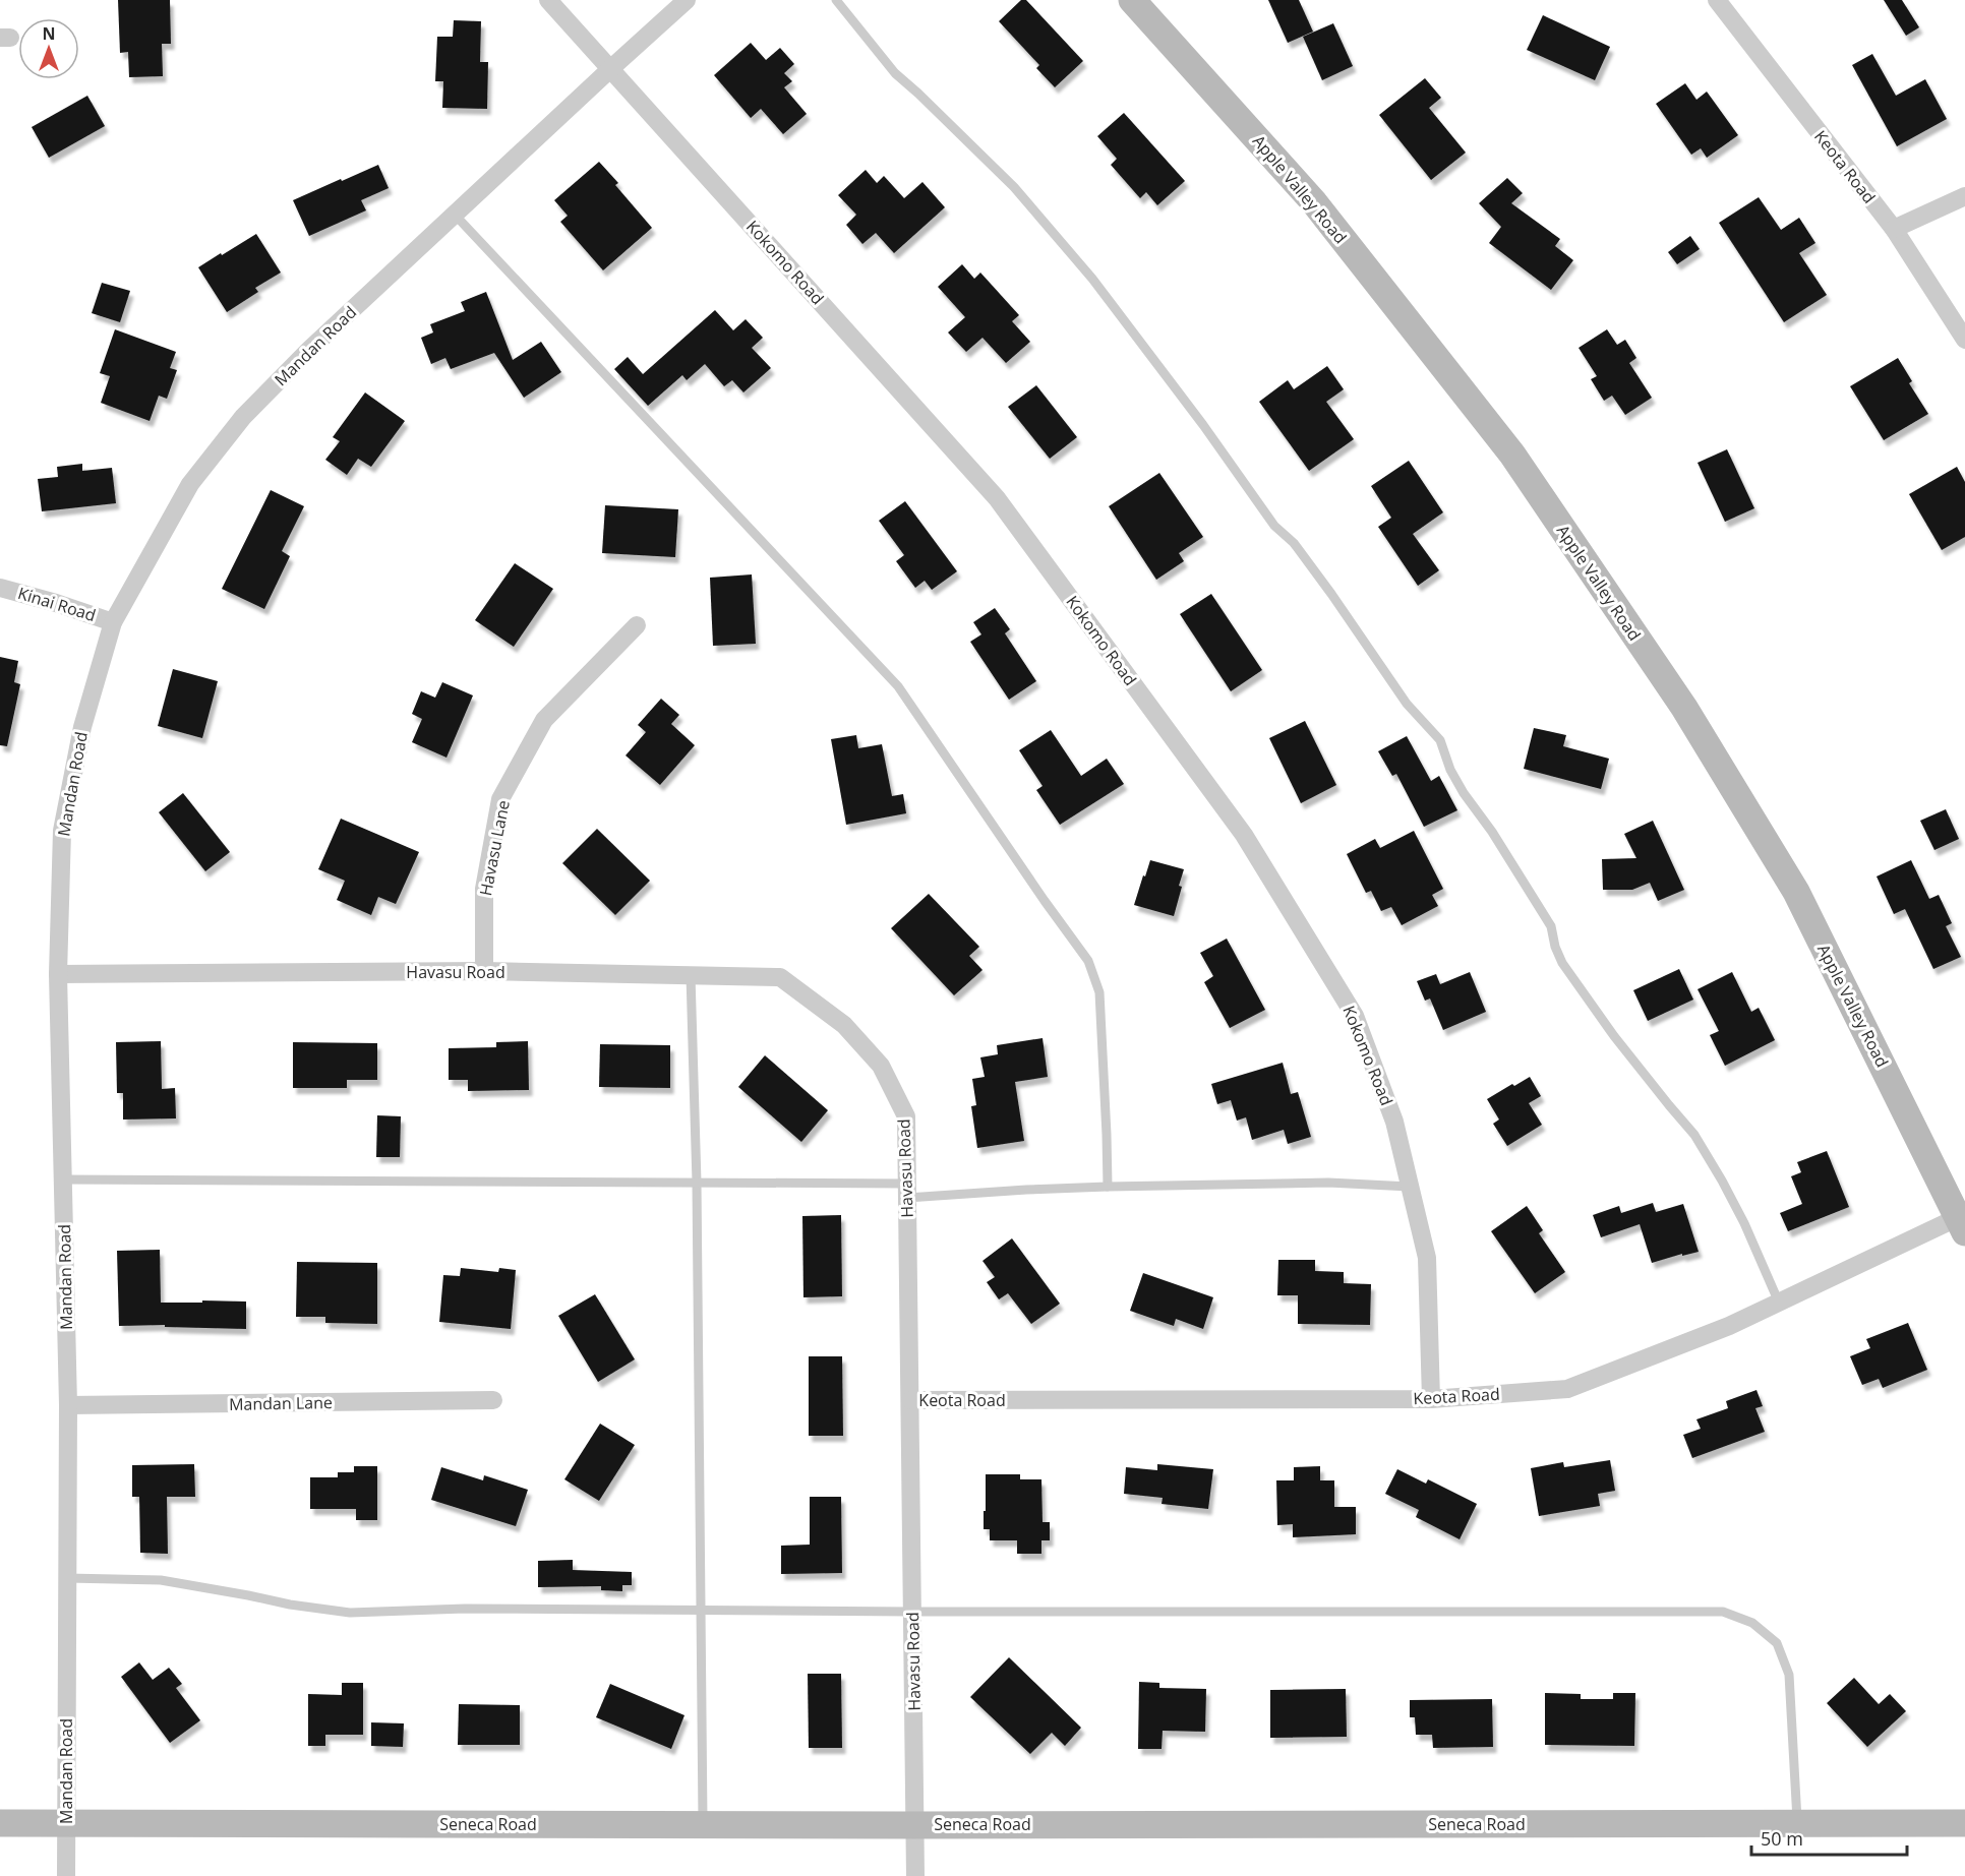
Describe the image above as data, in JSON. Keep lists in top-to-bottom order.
{
  "streets": {
    "street": [
      "Keota Road",
      "Apple Valley Road",
      "Kokomo Road",
      "Mandan Road",
      "Kinai Road",
      "Havasu Lane",
      "Havasu Road",
      "Mandan Lane",
      "Seneca Road"
    ]
  },
  "crossings": [
    ["Keota Road", "Apple Valley Road"],
    ["Keota Road", "Kokomo Road"],
    ["Keota Road", "Havasu Road"],
    ["Kokomo Road", "Mandan Road"],
    ["Mandan Road", "Kinai Road"],
    ["Mandan Road", "Havasu Road"],
    ["Mandan Road", "Mandan Lane"],
    ["Mandan Road", "Seneca Road"],
    ["Havasu Lane", "Havasu Road"],
    ["Havasu Road", "Seneca Road"]
  ],
  "scale_bar": "50 m",
  "north": "top"
}
